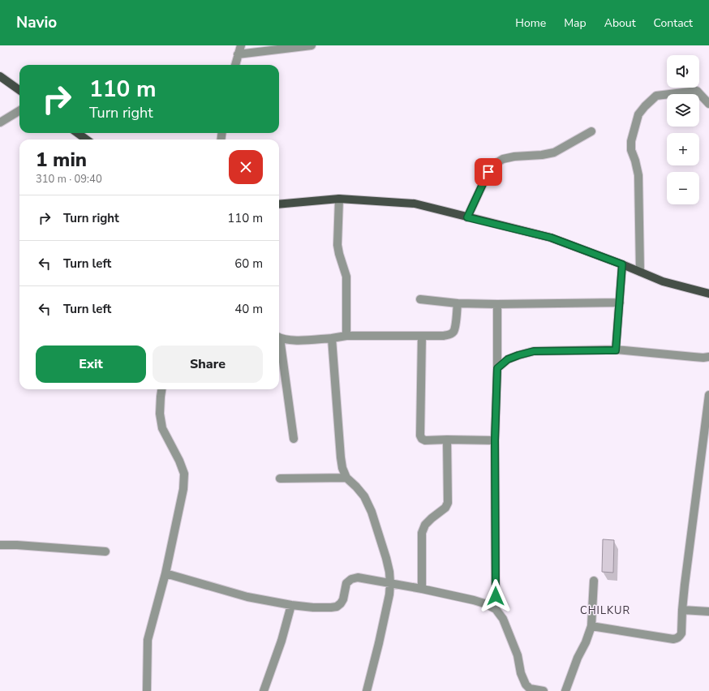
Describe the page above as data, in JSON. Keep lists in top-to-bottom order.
{
  "districts": ["CHILKUR"],
  "page": {
    "header": "Navio",
    "nav": [
      "Home",
      "Map",
      "About",
      "Contact"
    ],
    "map_buttons": ["+", "−"],
    "turn": ["110 m", "Turn right"],
    "heading": ["1 min", "310 m · 09:40"],
    "list": [
      {
        "name": "Turn right",
        "value": "110 m"
      },
      {
        "name": "Turn left",
        "value": "60 m"
      },
      {
        "name": "Turn left",
        "value": "40 m"
      }
    ],
    "buttons": ["Exit", "Share"]
  }
}
